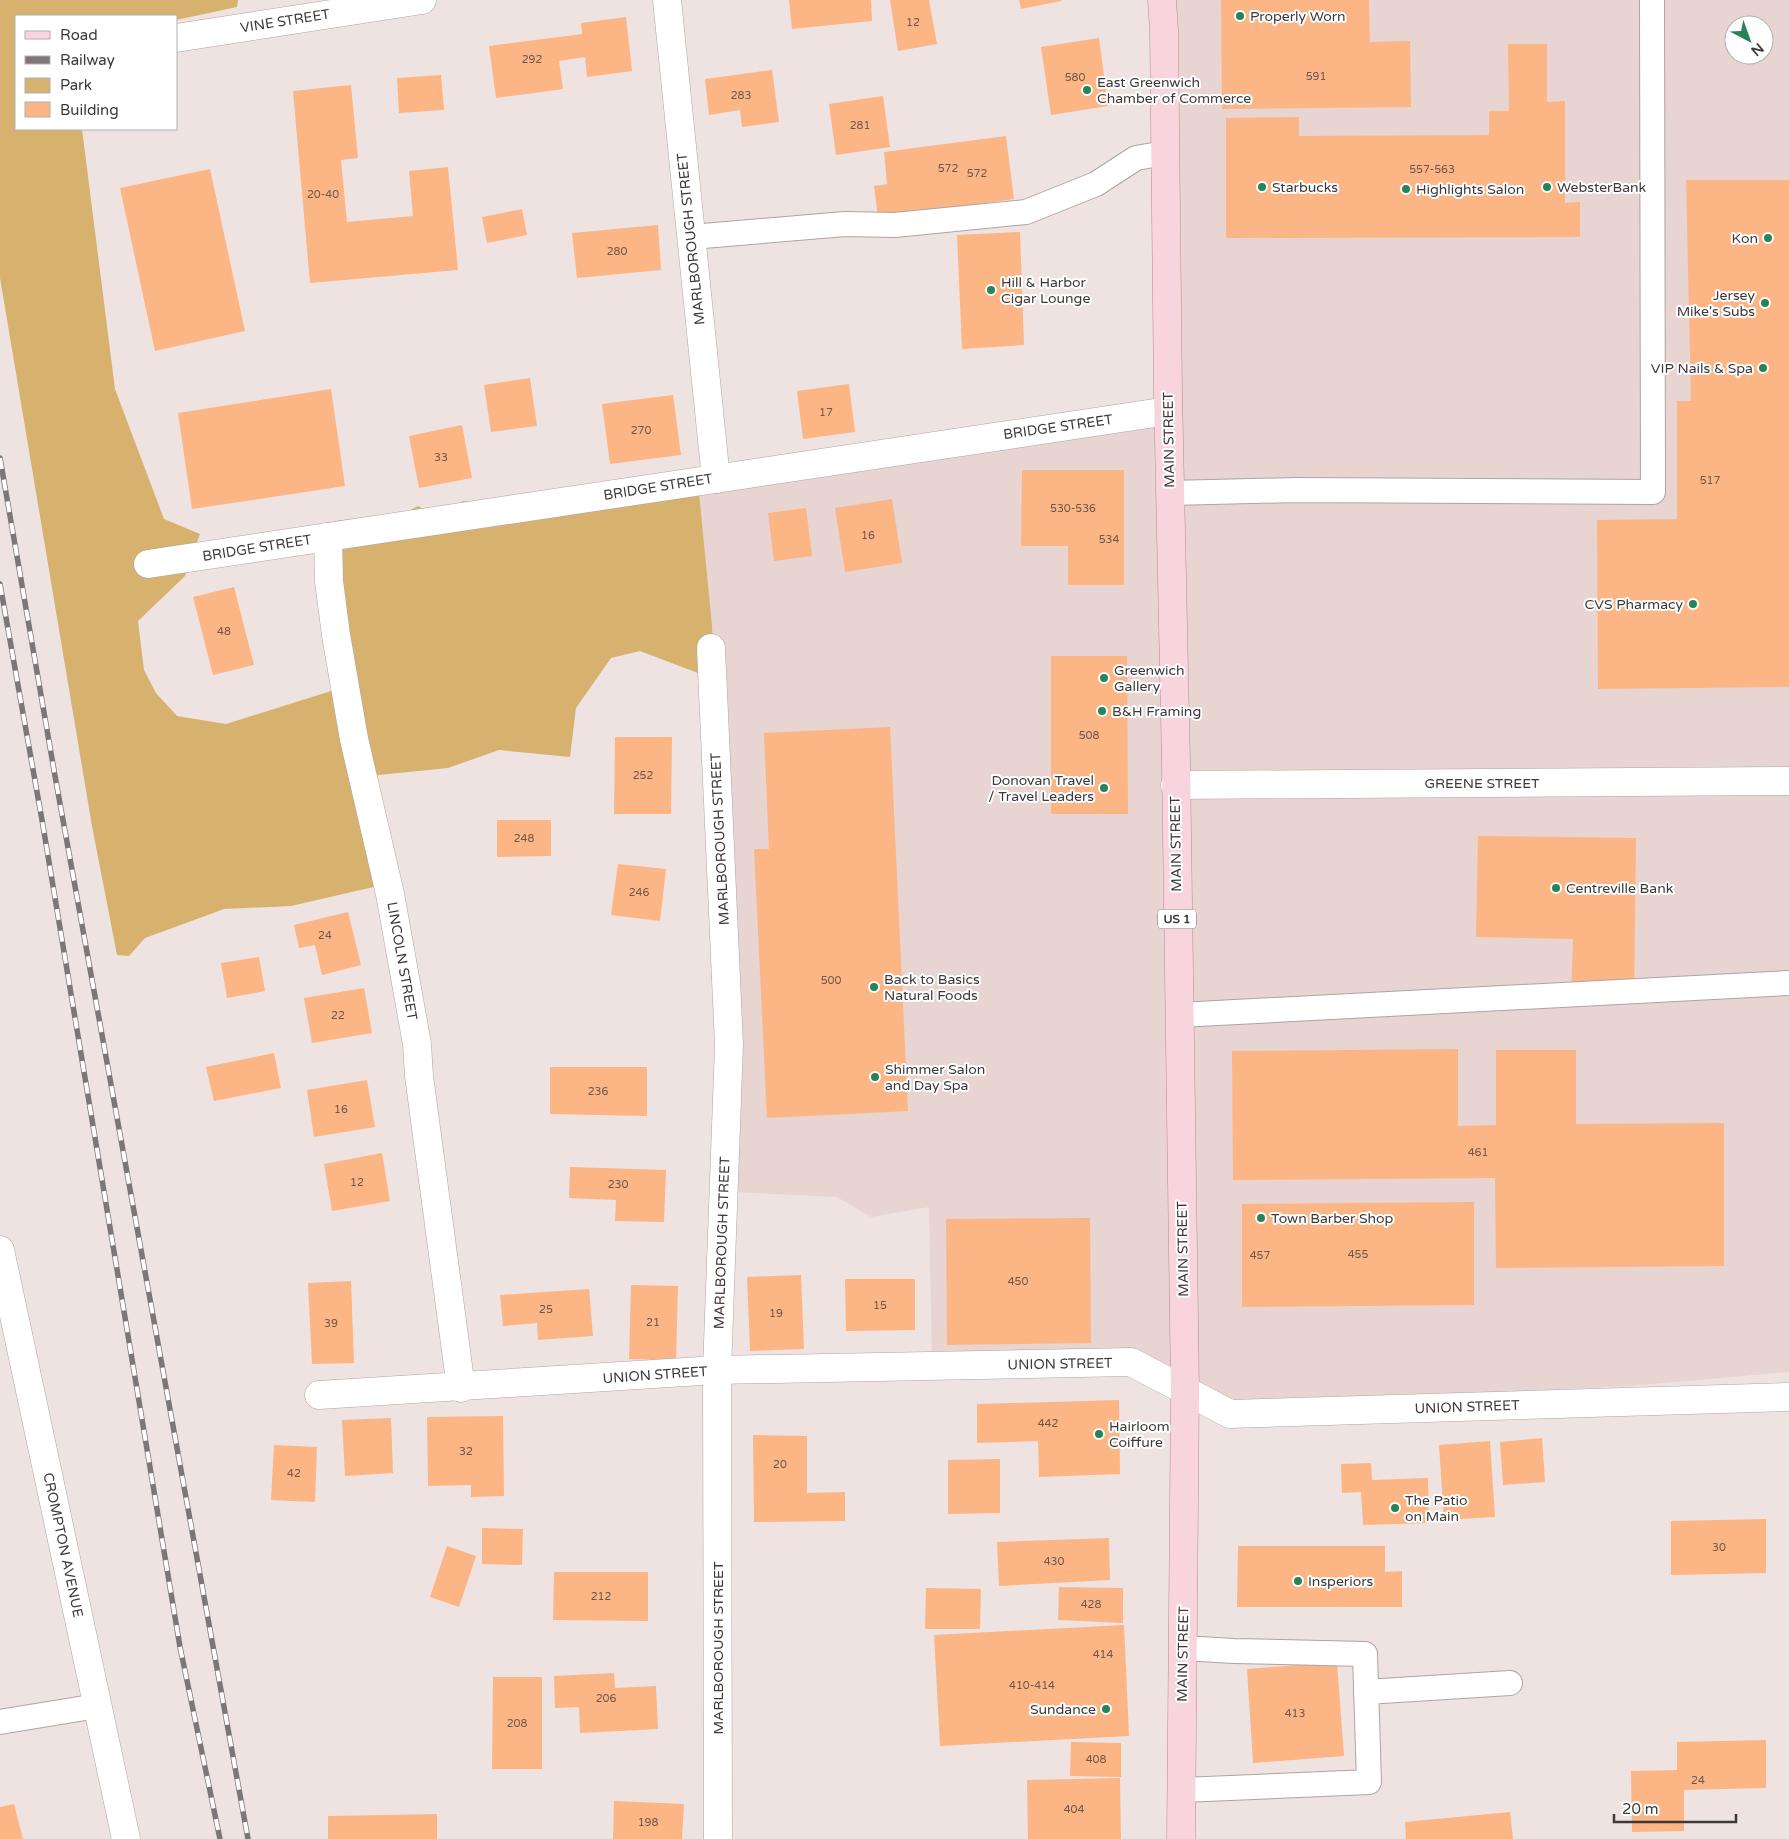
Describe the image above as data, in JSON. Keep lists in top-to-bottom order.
{
  "streets": {
    "main road": ["MAIN STREET", "US 1"],
    "street": [
      "VINE STREET",
      "MARLBOROUGH STREET",
      "BRIDGE STREET",
      "GREENE STREET",
      "LINCOLN STREET",
      "UNION STREET",
      "CROMPTON AVENUE"
    ]
  },
  "crossings": [
    ["MARLBOROUGH STREET", "BRIDGE STREET"],
    ["MARLBOROUGH STREET", "UNION STREET"],
    ["BRIDGE STREET", "MAIN STREET"],
    ["BRIDGE STREET", "LINCOLN STREET"],
    ["MAIN STREET", "GREENE STREET"],
    ["MAIN STREET", "UNION STREET"],
    ["LINCOLN STREET", "UNION STREET"]
  ],
  "places": [
    "Properly Worn",
    "East Greenwich Chamber of Commerce",
    "Starbucks",
    "WebsterBank",
    "Highlights Salon",
    "Kon",
    "Hill & Harbor Cigar Lounge",
    "Jersey Mike's Subs",
    "VIP Nails & Spa",
    "CVS Pharmacy",
    "Greenwich Gallery",
    "B&H Framing",
    "Donovan Travel / Travel Leaders",
    "Centreville Bank",
    "Back to Basics Natural Foods",
    "Shimmer Salon and Day Spa",
    "Town Barber Shop",
    "Hairloom Coiffure",
    "The Patio on Main",
    "Insperiors",
    "Sundance"
  ],
  "house_numbers": [
    "12",
    "292",
    "591",
    "580",
    "283",
    "281",
    "572",
    "557-563",
    "572",
    "20-40",
    "280",
    "17",
    "270",
    "33",
    "517",
    "530-536",
    "16",
    "534",
    "48",
    "508",
    "252",
    "248",
    "246",
    "24",
    "500",
    "22",
    "236",
    "16",
    "461",
    "12",
    "230",
    "455",
    "457",
    "450",
    "15",
    "25",
    "19",
    "21",
    "39",
    "442",
    "32",
    "20",
    "42",
    "30",
    "430",
    "212",
    "428",
    "414",
    "410-414",
    "206",
    "413",
    "208",
    "408",
    "24",
    "404",
    "198"
  ],
  "legend": [
    "Road",
    "Railway",
    "Park",
    "Building"
  ],
  "scale_bar": "20 m",
  "north": "bottom right"
}
